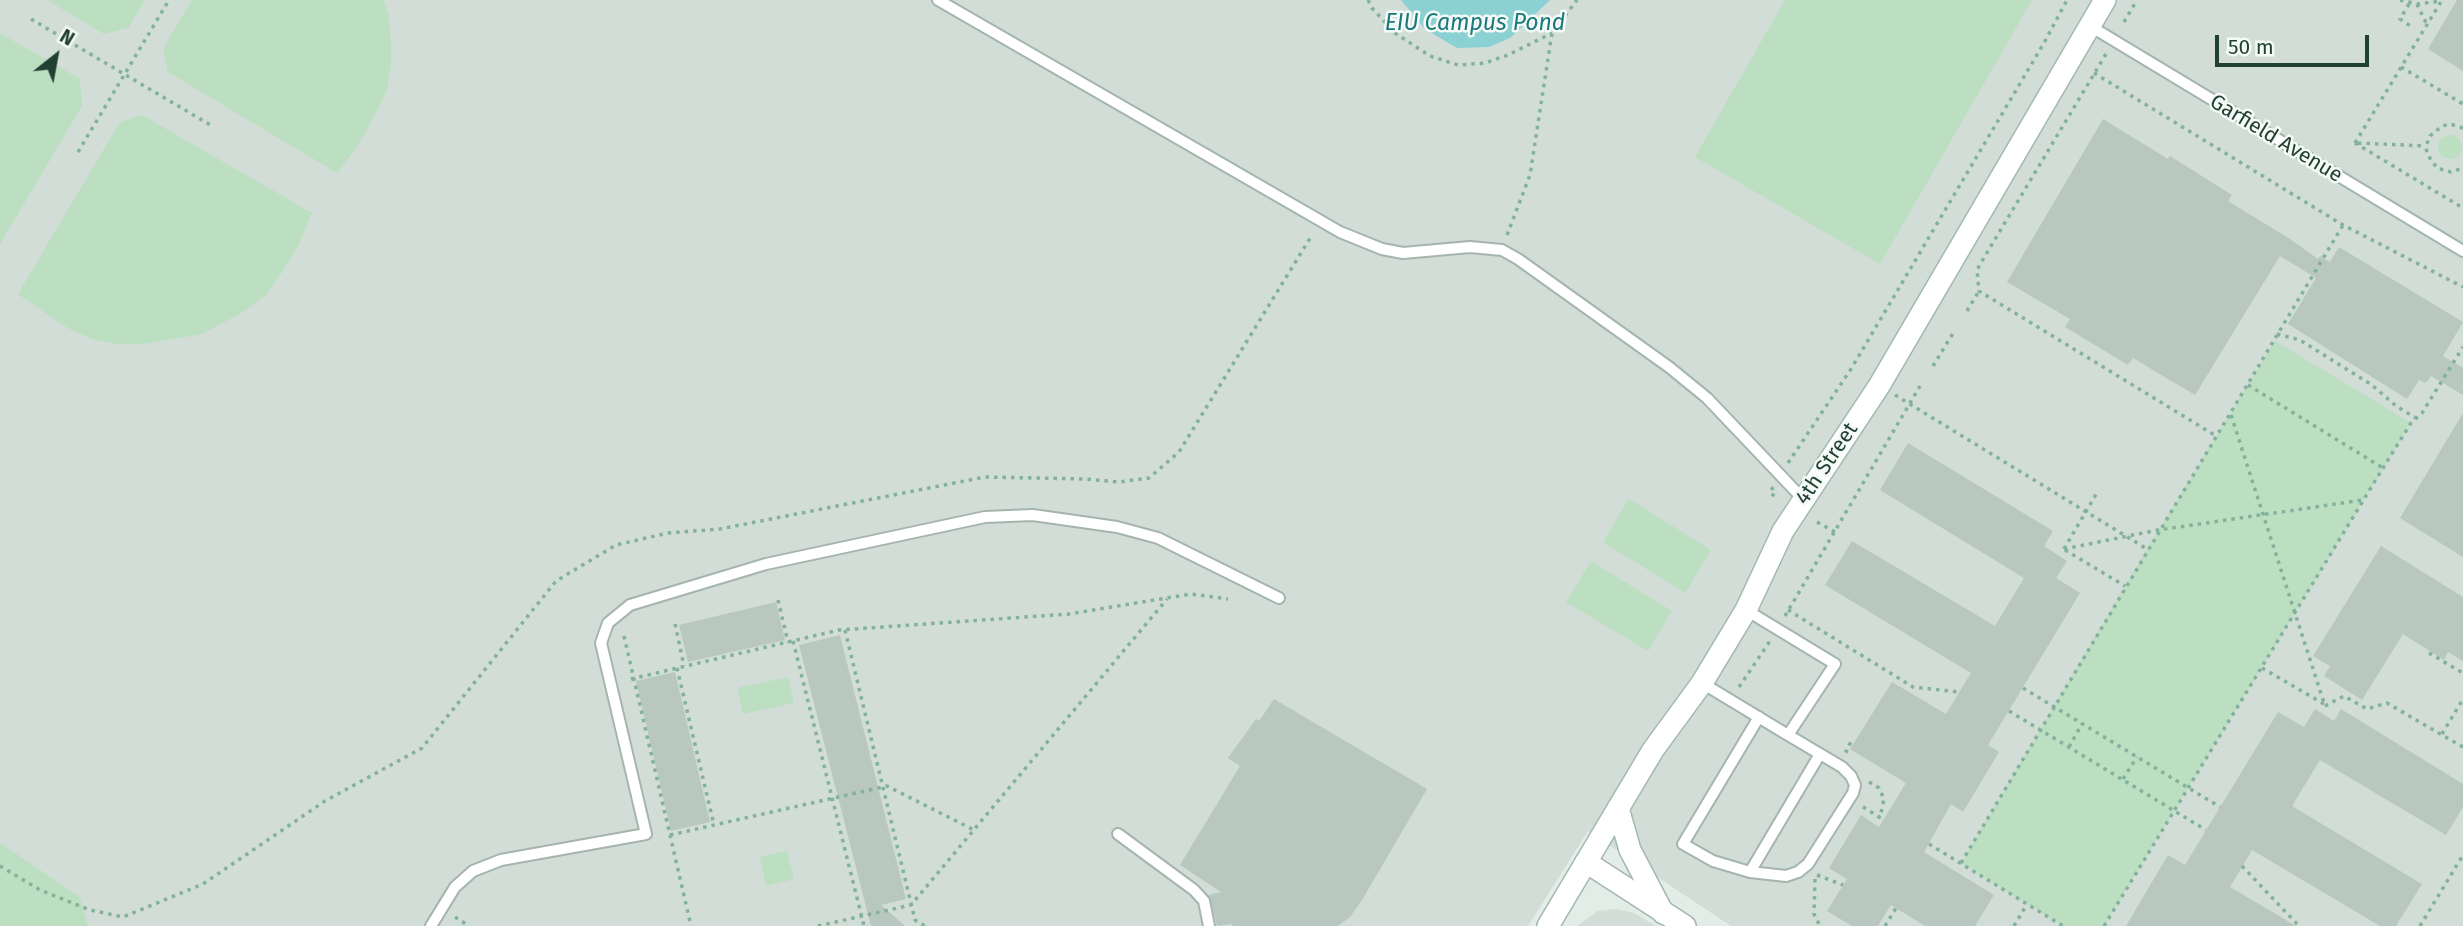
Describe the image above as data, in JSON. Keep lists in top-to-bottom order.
{
  "streets": {
    "street": ["4th Street"],
    "lane": ["Garfield Avenue"]
  },
  "crossings": [
    ["Garfield Avenue", "4th Street"]
  ],
  "water": ["EIU Campus Pond"],
  "scale_bar": "50 m",
  "north": "top right"
}
